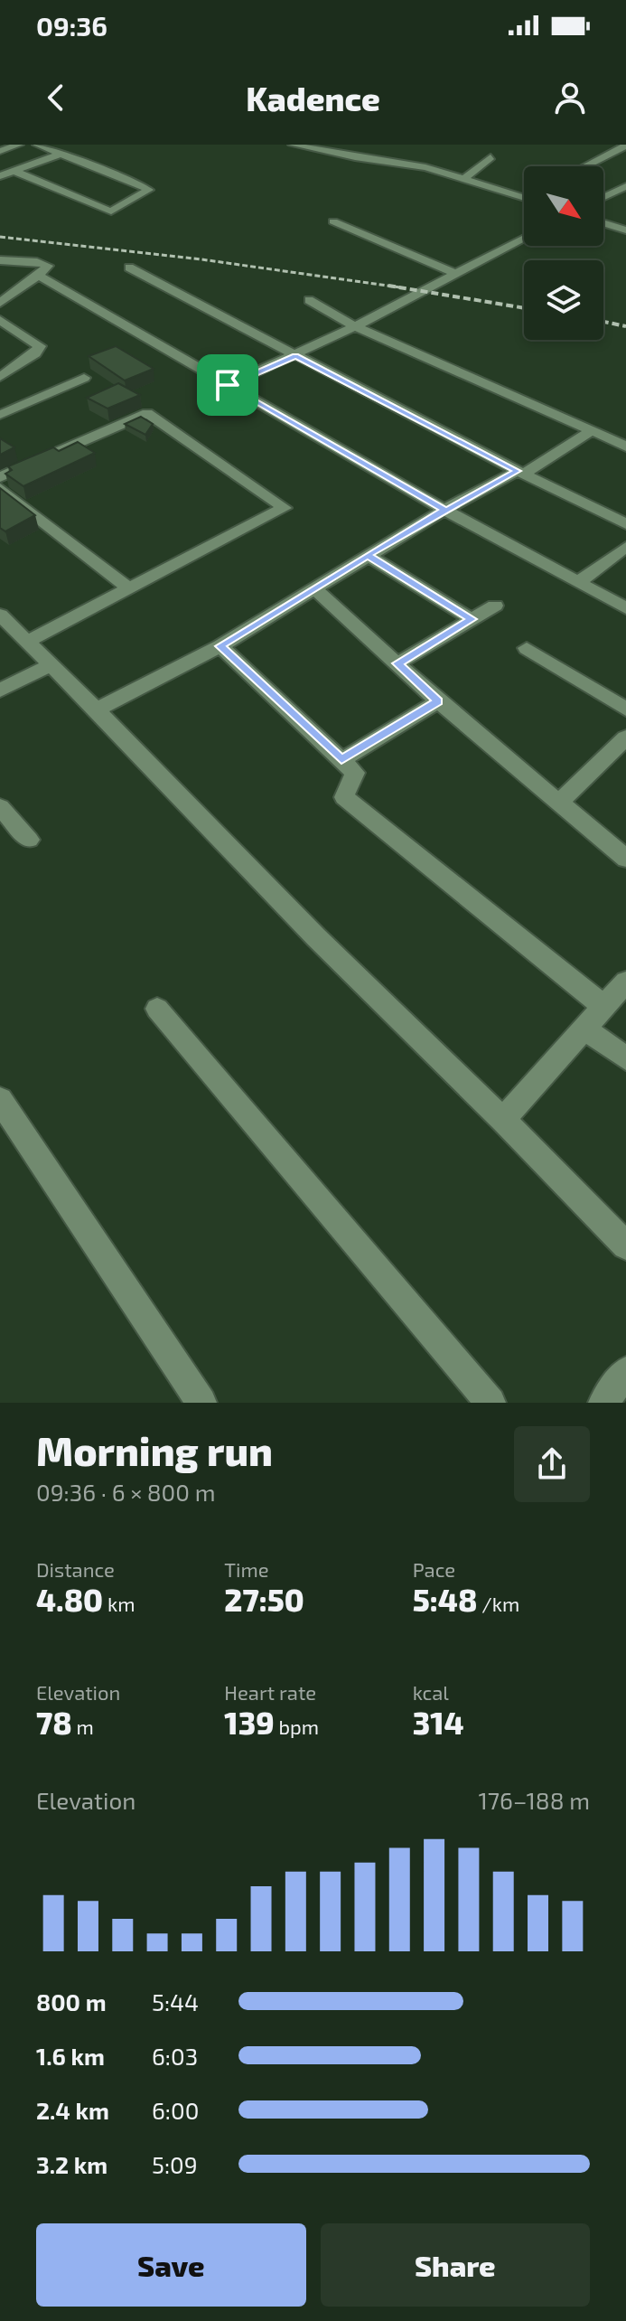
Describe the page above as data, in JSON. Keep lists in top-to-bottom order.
{
  "north": "bottom right",
  "page": {
    "status": "09:36",
    "header": "Kadence",
    "heading": ["Morning run", "09:36 · 6 × 800 m"],
    "stats": [
      ["Distance", "4.80 km"],
      ["Time", "27:50"],
      ["Pace", "5:48 /km"],
      ["Elevation", "78 m"],
      ["Heart rate", "139 bpm"],
      ["kcal", "314"]
    ],
    "chart": ["Elevation", "176–188 m"],
    "list": [
      {
        "name": "800 m",
        "note": "5:44"
      },
      {
        "name": "1.6 km",
        "note": "6:03"
      },
      {
        "name": "2.4 km",
        "note": "6:00"
      },
      {
        "name": "3.2 km",
        "note": "5:09"
      }
    ],
    "buttons": ["Save", "Share"]
  }
}
